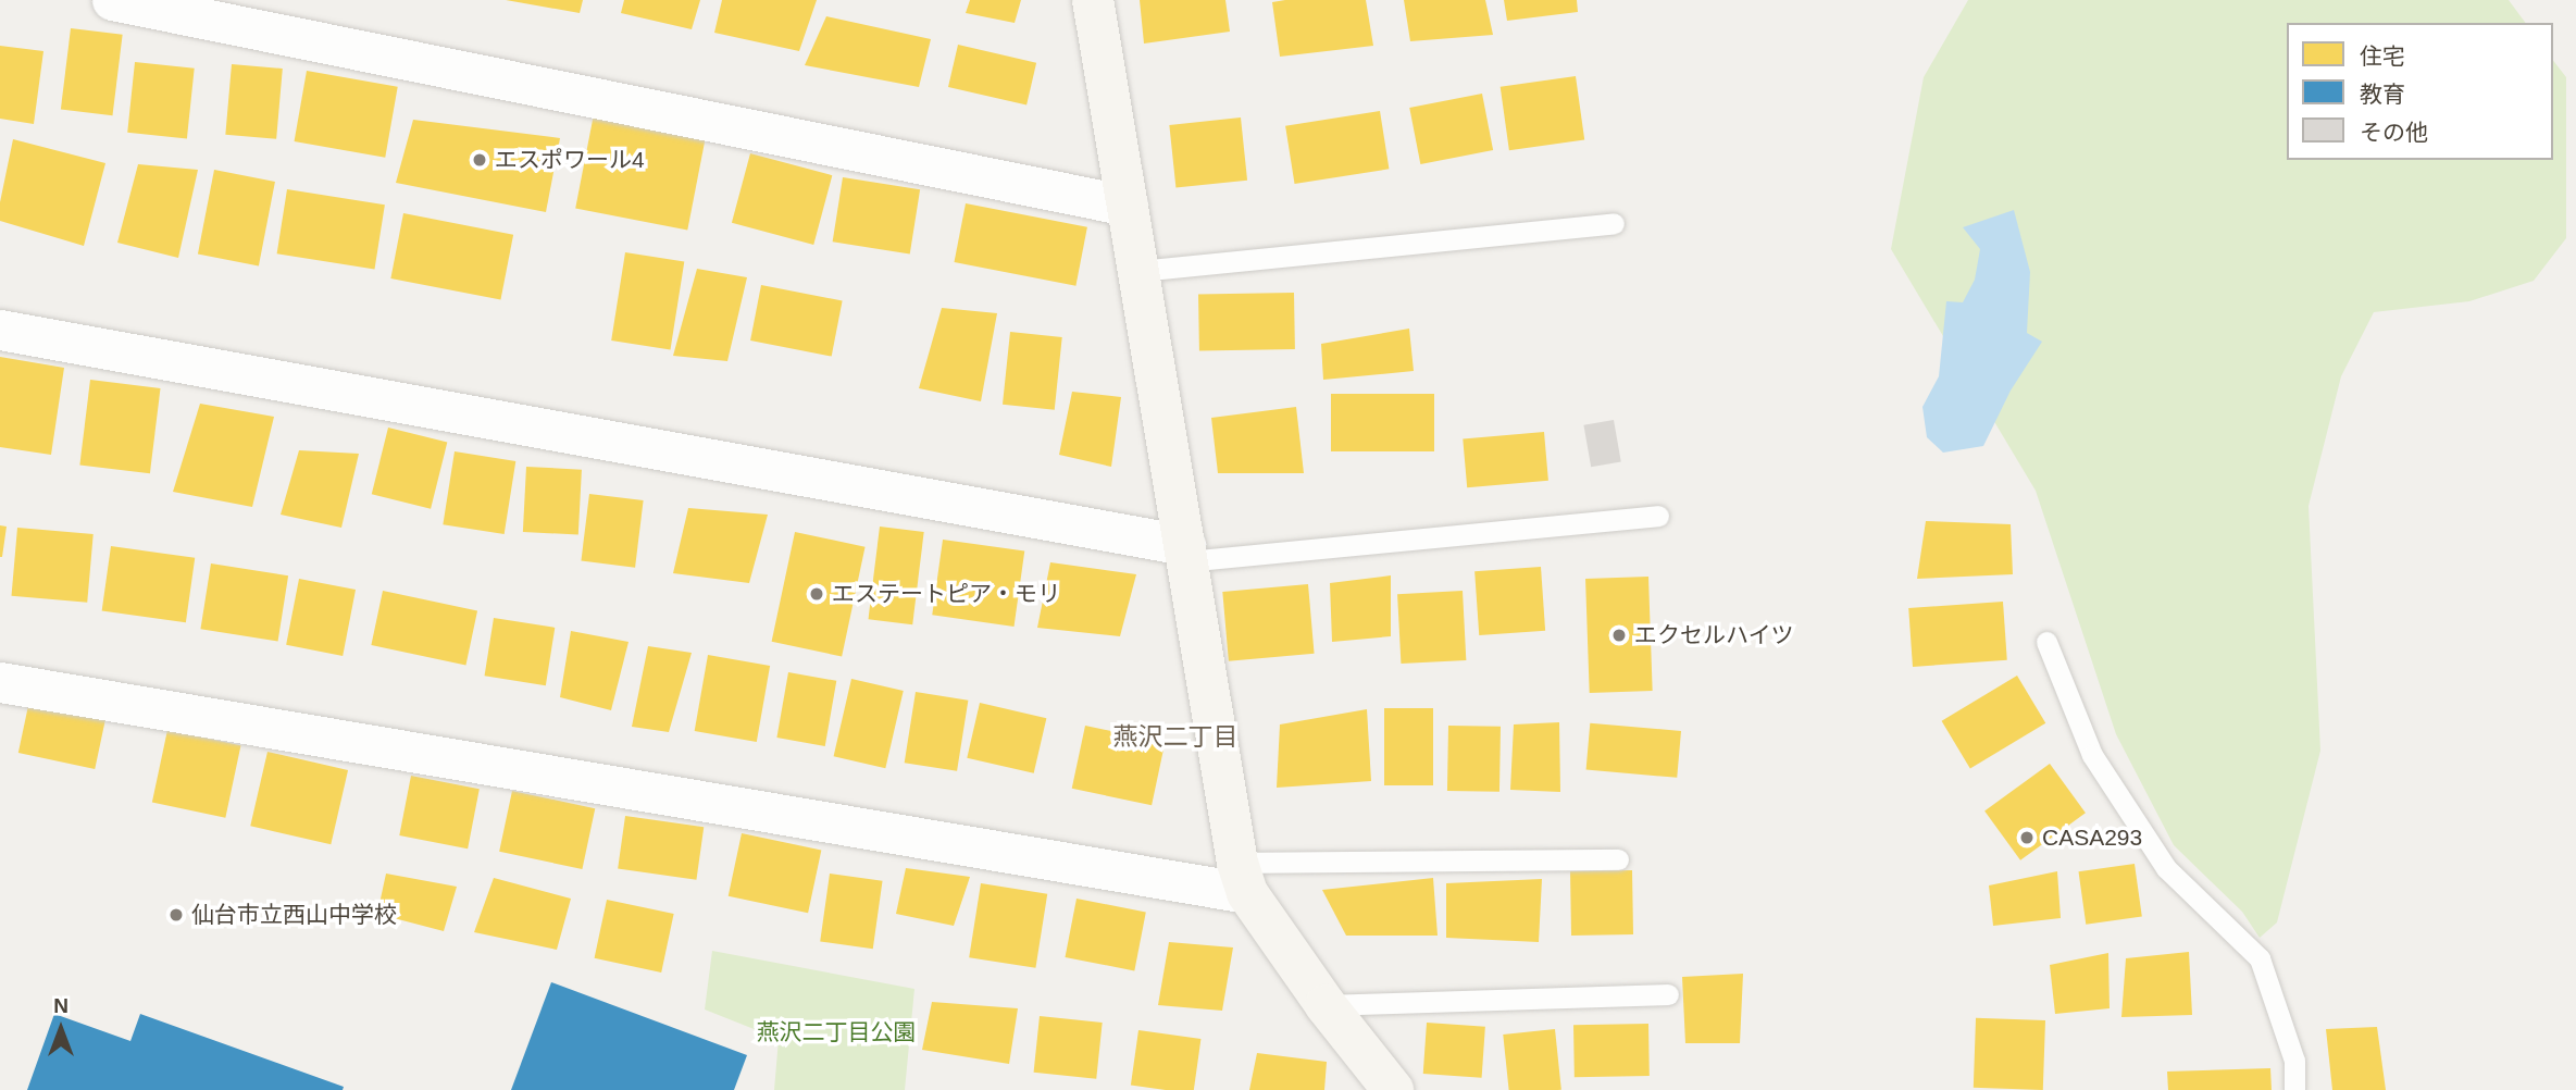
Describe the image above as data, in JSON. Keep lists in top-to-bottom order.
{
  "districts": ["燕沢二丁目"],
  "parks": ["燕沢二丁目公園"],
  "places": [
    "エスポワール4",
    "エステートピア・モリ",
    "エクセルハイツ",
    "CASA293",
    "仙台市立西山中学校"
  ],
  "legend": ["住宅", "教育", "その他"],
  "north": "top"
}
